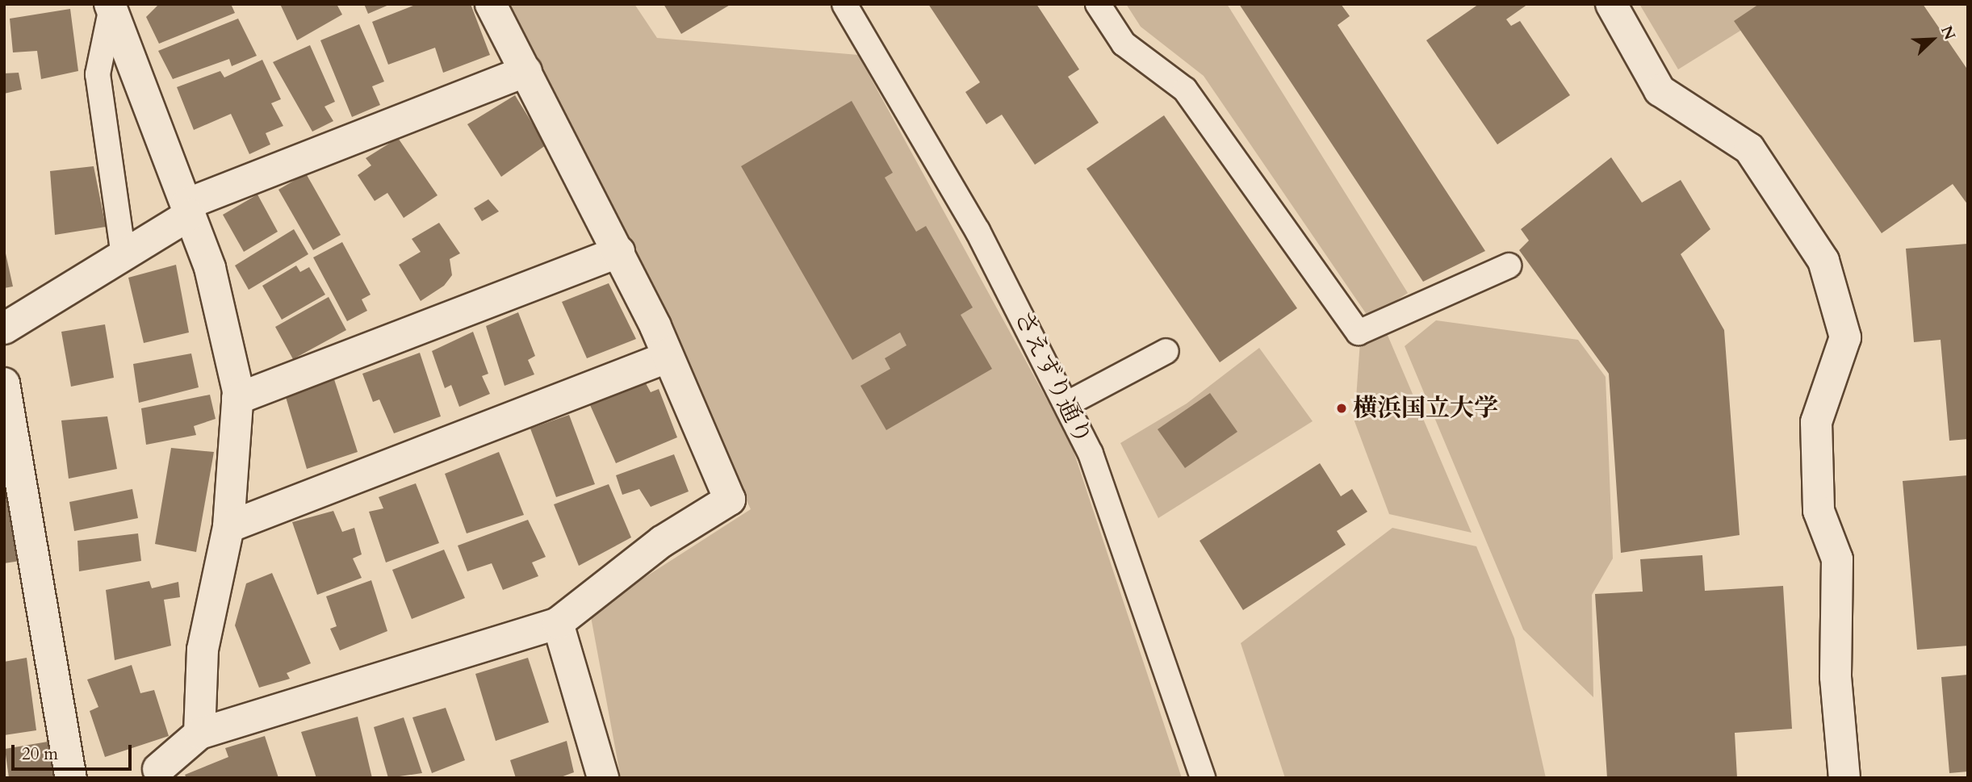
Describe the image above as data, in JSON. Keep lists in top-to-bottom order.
{
  "streets": {
    "lane": ["さえずり通り"]
  },
  "places": ["横浜国立大学"],
  "scale_bar": "20 m",
  "north": "top right"
}
